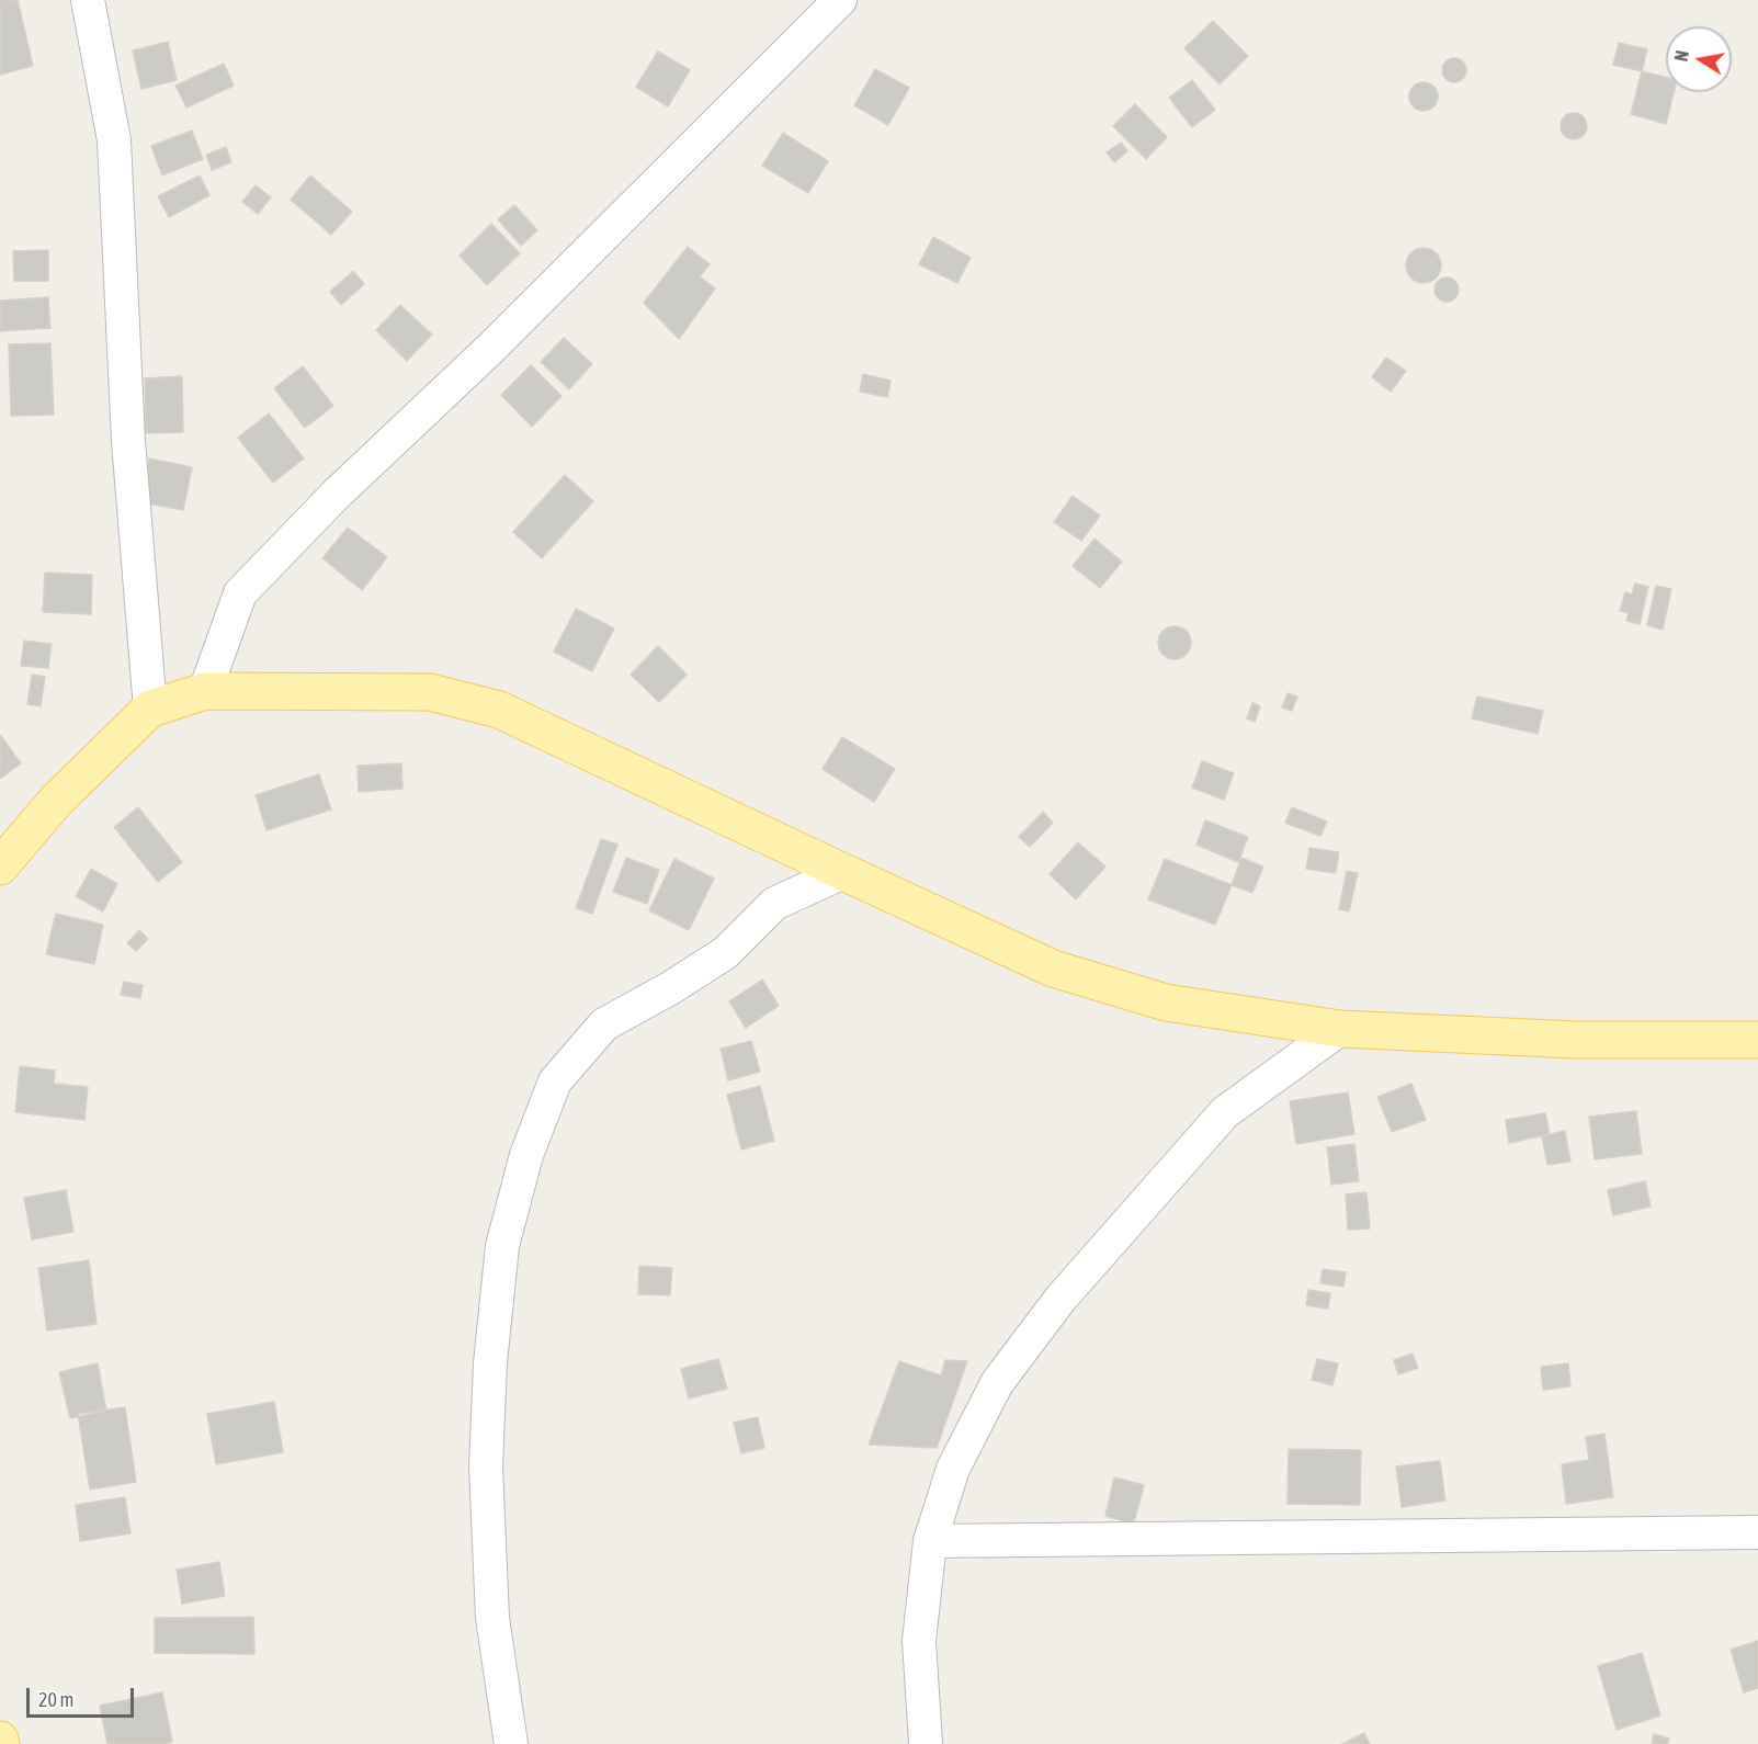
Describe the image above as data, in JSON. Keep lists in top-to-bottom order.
{
  "scale_bar": "20 m",
  "north": "left"
}
